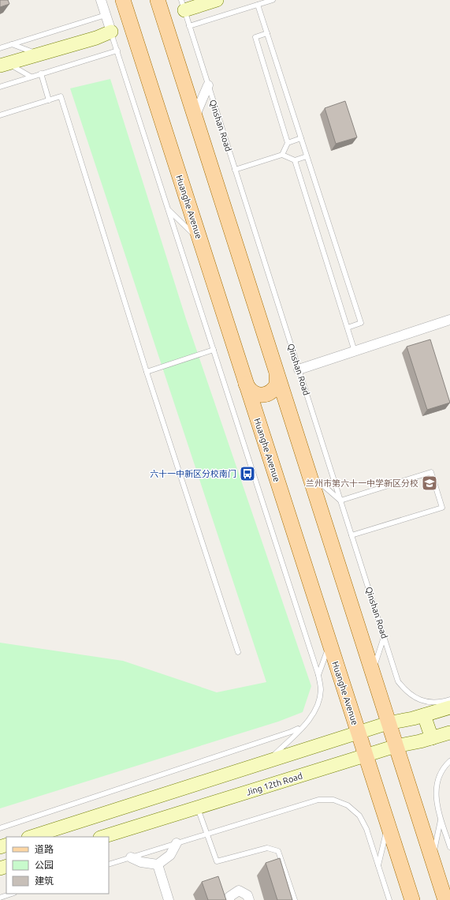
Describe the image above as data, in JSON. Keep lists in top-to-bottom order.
{
  "streets": {
    "main road": ["Huanghe Avenue", "Jing 12th Road"],
    "lane": ["Qinshan Road"]
  },
  "crossings": [
    ["Huanghe Avenue", "Jing 12th Road"]
  ],
  "places": {
    "bus stop": ["六十一中新区分校南门"],
    "school or university": ["兰州市第六十一中学新区分校"]
  },
  "legend": ["道路", "公园", "建筑"]
}
